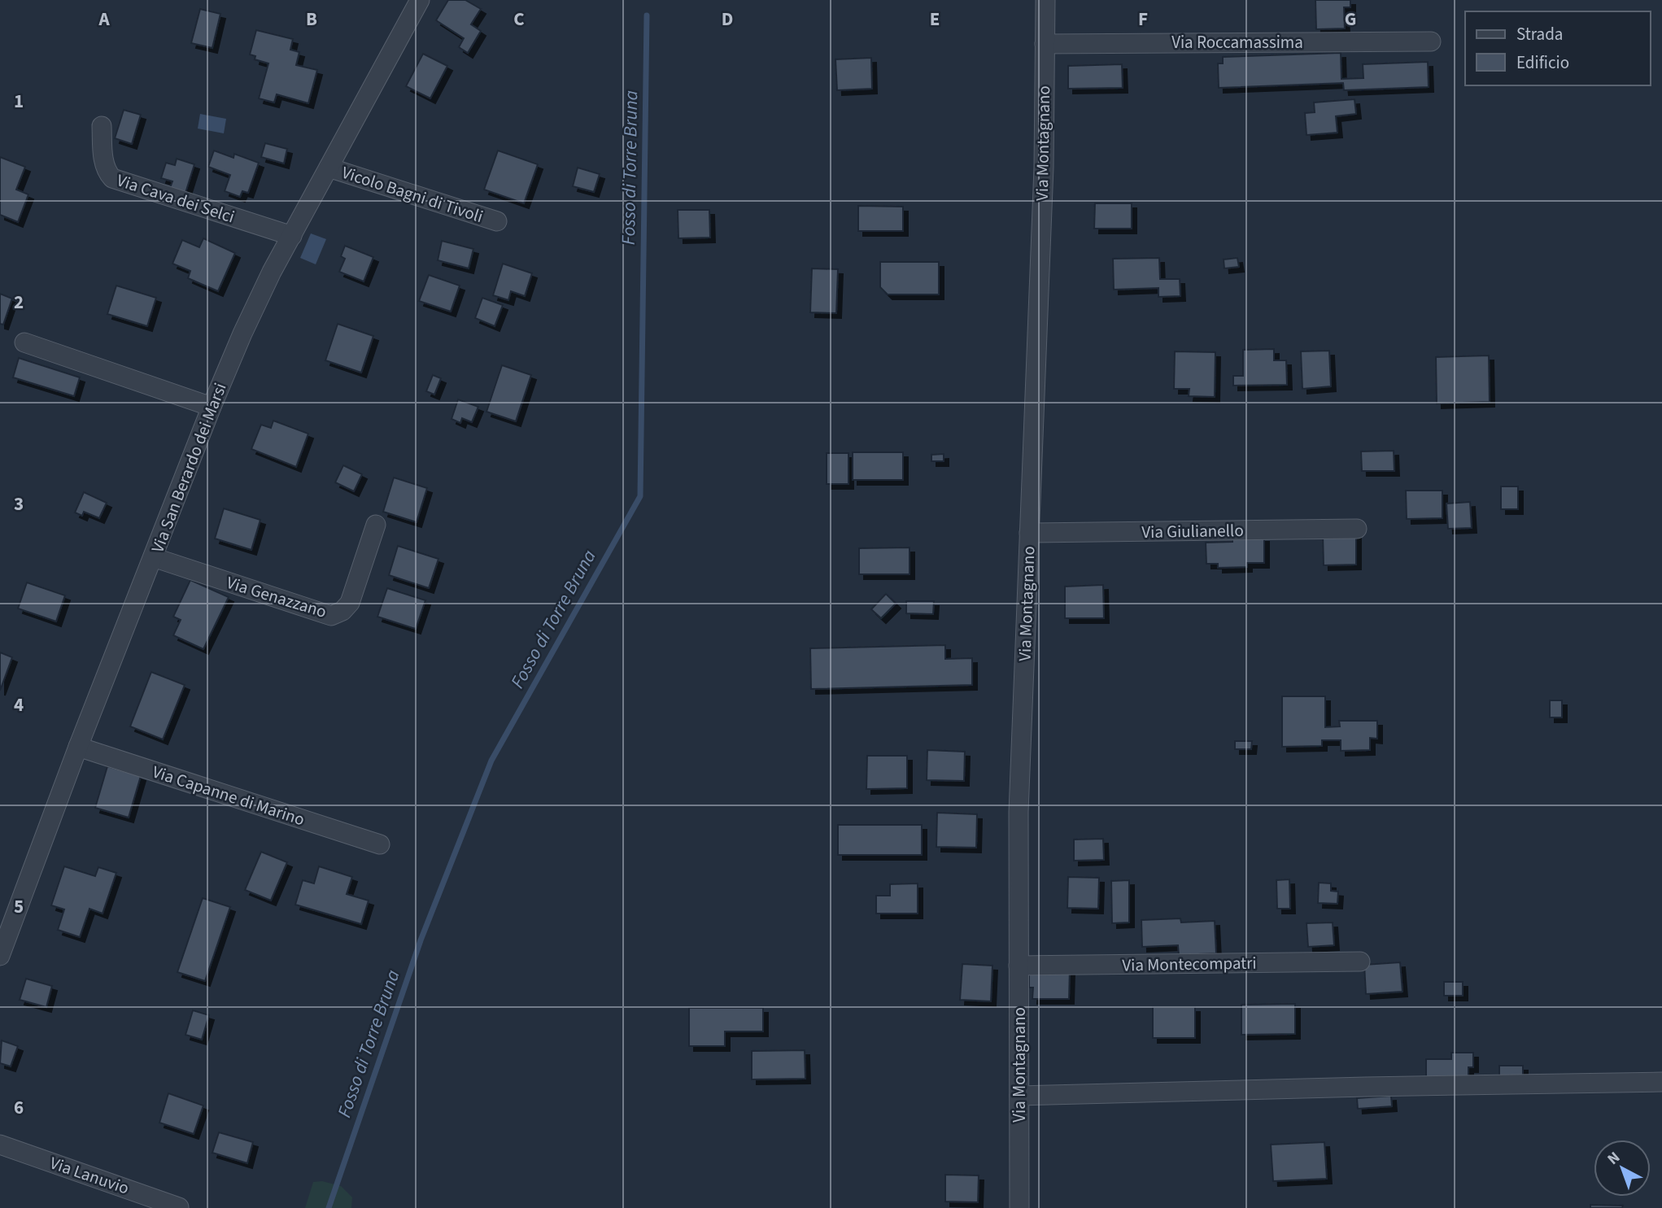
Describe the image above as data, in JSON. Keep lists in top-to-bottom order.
{
  "streets": {
    "street": [
      "Via Roccamassima",
      "Via Montagnano",
      "Vicolo Bagni di Tivoli",
      "Via Cava dei Selci",
      "Via San Berardo dei Marsi",
      "Via Giulianello",
      "Via Genazzano",
      "Via Capanne di Marino",
      "Via Montecompatri",
      "Via Lanuvio"
    ]
  },
  "crossings": [
    ["Via Roccamassima", "Via Montagnano"],
    ["Via Montagnano", "Via Giulianello"],
    ["Via Montagnano", "Via Montecompatri"],
    ["Vicolo Bagni di Tivoli", "Via San Berardo dei Marsi"],
    ["Via Cava dei Selci", "Via San Berardo dei Marsi"],
    ["Via San Berardo dei Marsi", "Via Genazzano"],
    ["Via San Berardo dei Marsi", "Via Capanne di Marino"]
  ],
  "water": ["Fosso di Torre Bruna"],
  "legend": ["Strada", "Edificio"],
  "north": "top left",
  "grid": {
    "columns": [
      "A",
      "B",
      "C",
      "D",
      "E",
      "F",
      "G"
    ],
    "rows": [
      "1",
      "2",
      "3",
      "4",
      "5",
      "6"
    ]
  }
}
